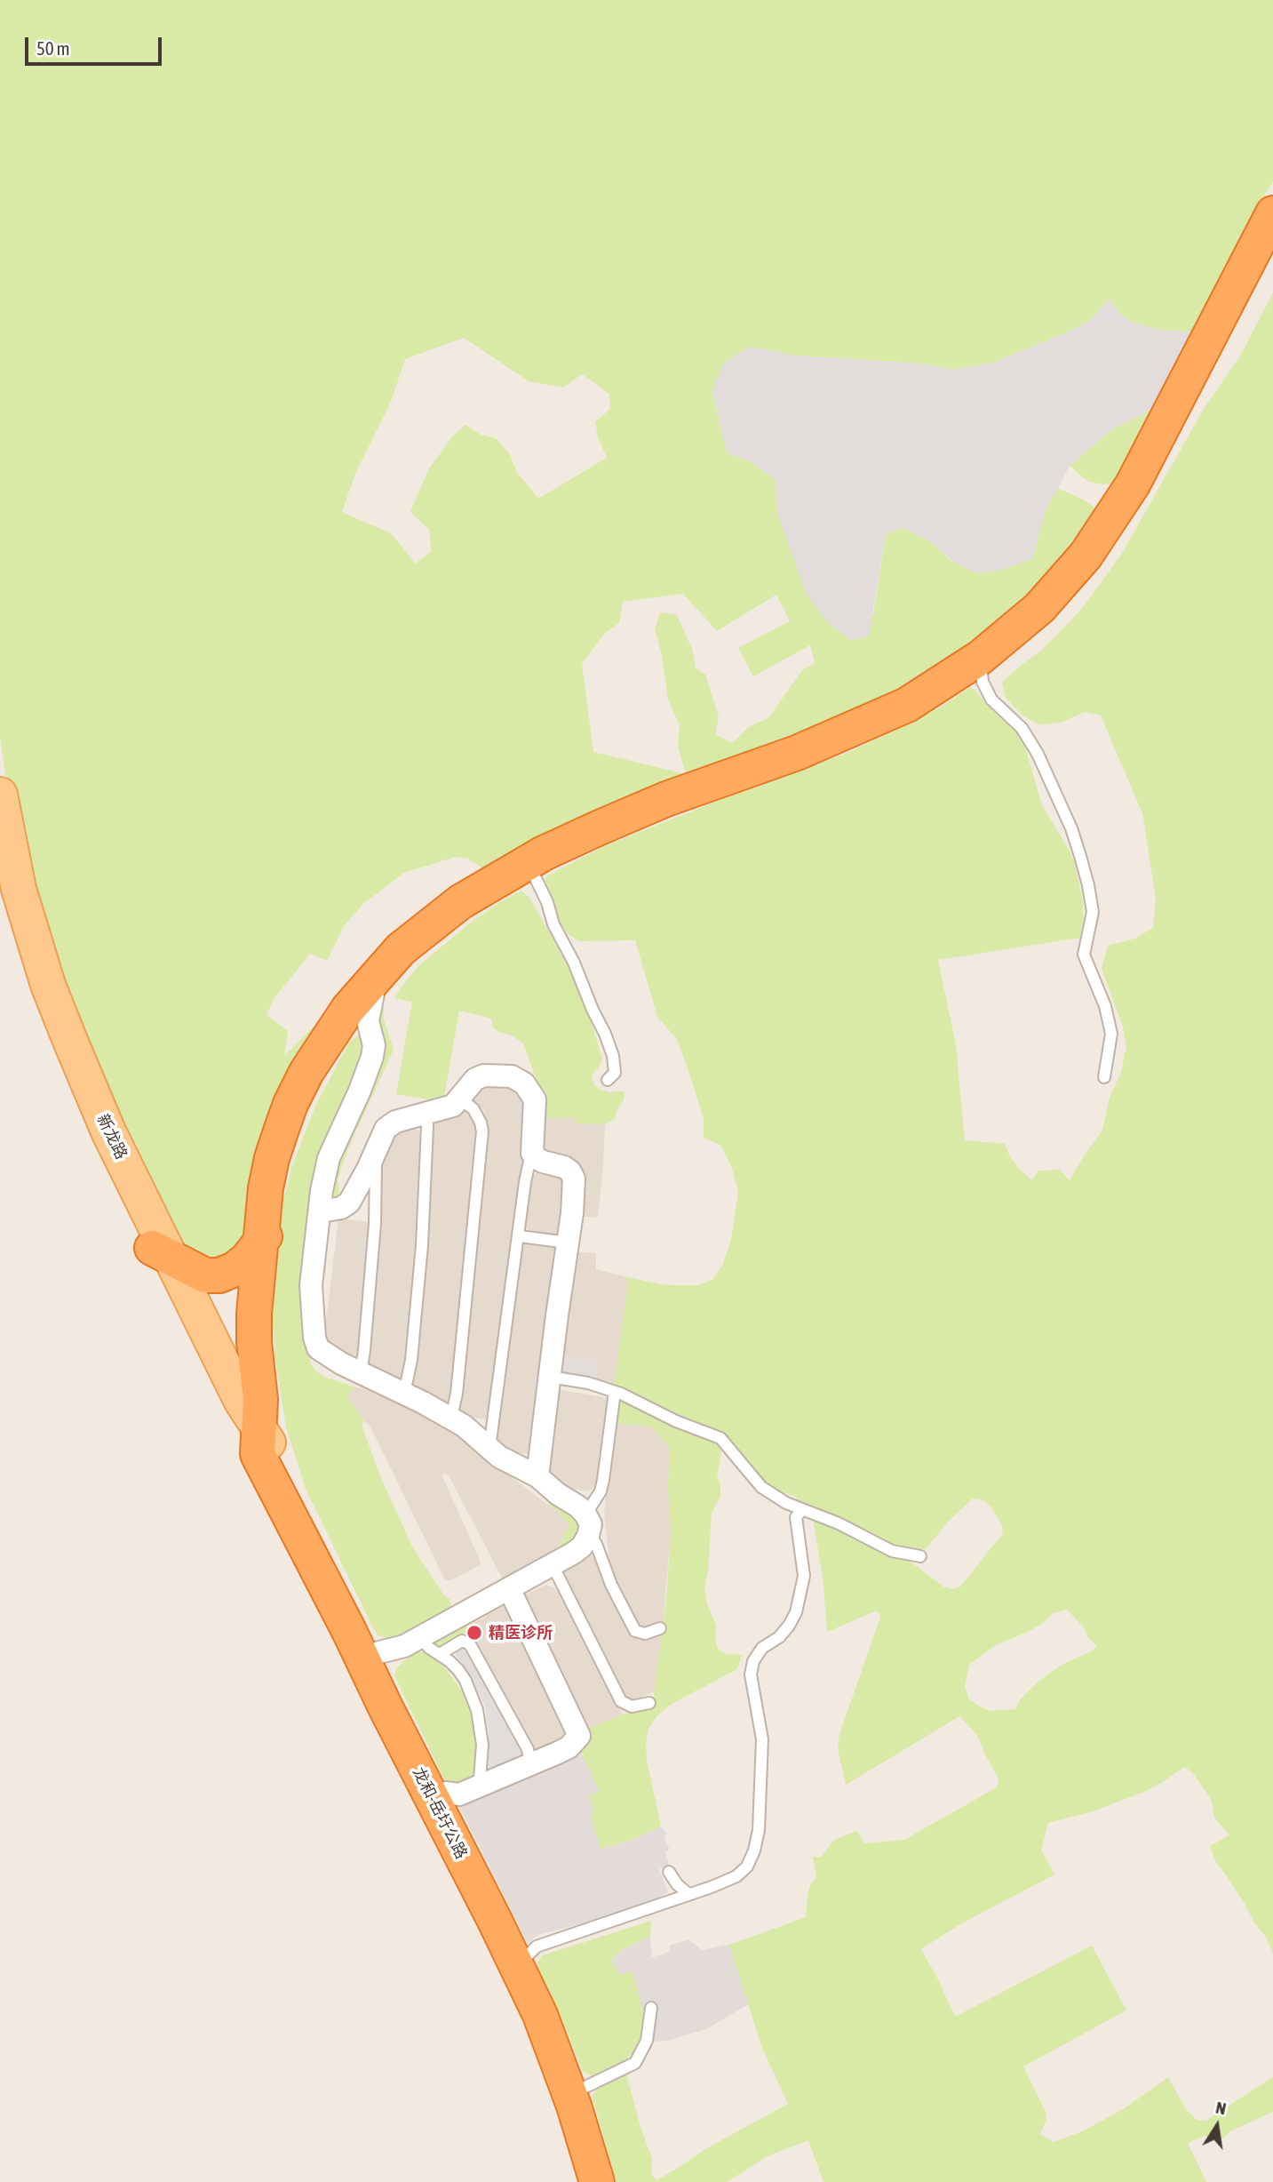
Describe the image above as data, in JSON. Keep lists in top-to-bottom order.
{
  "streets": {
    "highway": ["龙和-岳圩公路"],
    "main road": ["新龙路"]
  },
  "crossings": [
    ["新龙路", "龙和-岳圩公路"]
  ],
  "places": ["精医诊所"],
  "scale_bar": "50 m",
  "north": "top"
}
